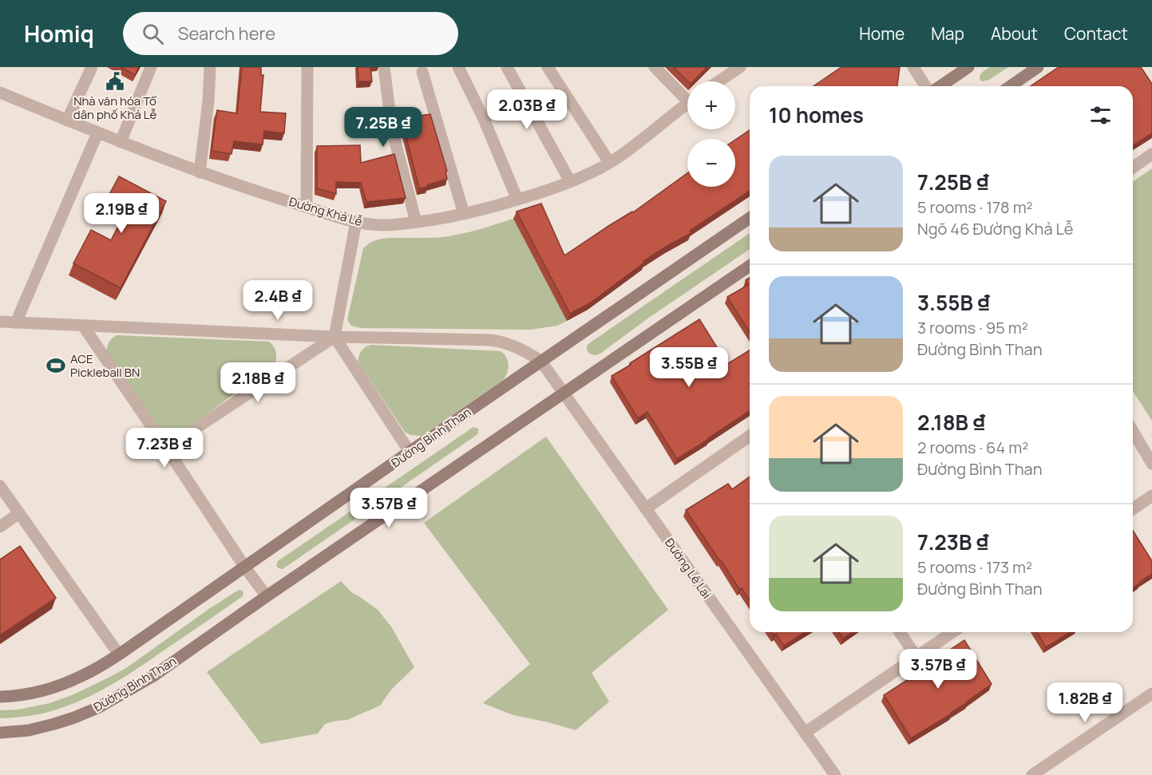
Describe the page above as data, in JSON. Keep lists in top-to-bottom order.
{
  "streets": {
    "main road": ["Đường Bình Than"],
    "street": ["Đường Khả Lễ", "Đường Lê Lai"]
  },
  "crossings": [
    ["Đường Bình Than", "Đường Lê Lai"]
  ],
  "places": {
    "public building": ["Nhà văn hóa Tổ dân phố Khả Lễ"],
    "sports": ["ACE Pickleball BN"]
  },
  "page": {
    "header": "Homiq",
    "search": "Search here",
    "nav": [
      "Home",
      "Map",
      "About",
      "Contact"
    ],
    "map_buttons": ["+", "−"],
    "heading": "10 homes",
    "price": [
      "2.03B ₫",
      "7.25B ₫",
      "2.19B ₫",
      "2.4B ₫",
      "3.55B ₫",
      "2.18B ₫",
      "7.23B ₫",
      "3.57B ₫",
      "3.57B ₫",
      "1.82B ₫"
    ],
    "list": [
      {
        "name": "7.25B ₫",
        "note": "5 rooms · 178 m² · Ngõ 46 Đường Khả Lễ"
      },
      {
        "name": "3.55B ₫",
        "note": "3 rooms · 95 m² · Đường Bình Than"
      },
      {
        "name": "2.18B ₫",
        "note": "2 rooms · 64 m² · Đường Bình Than"
      },
      {
        "name": "7.23B ₫",
        "note": "5 rooms · 173 m² · Đường Bình Than"
      }
    ]
  }
}
